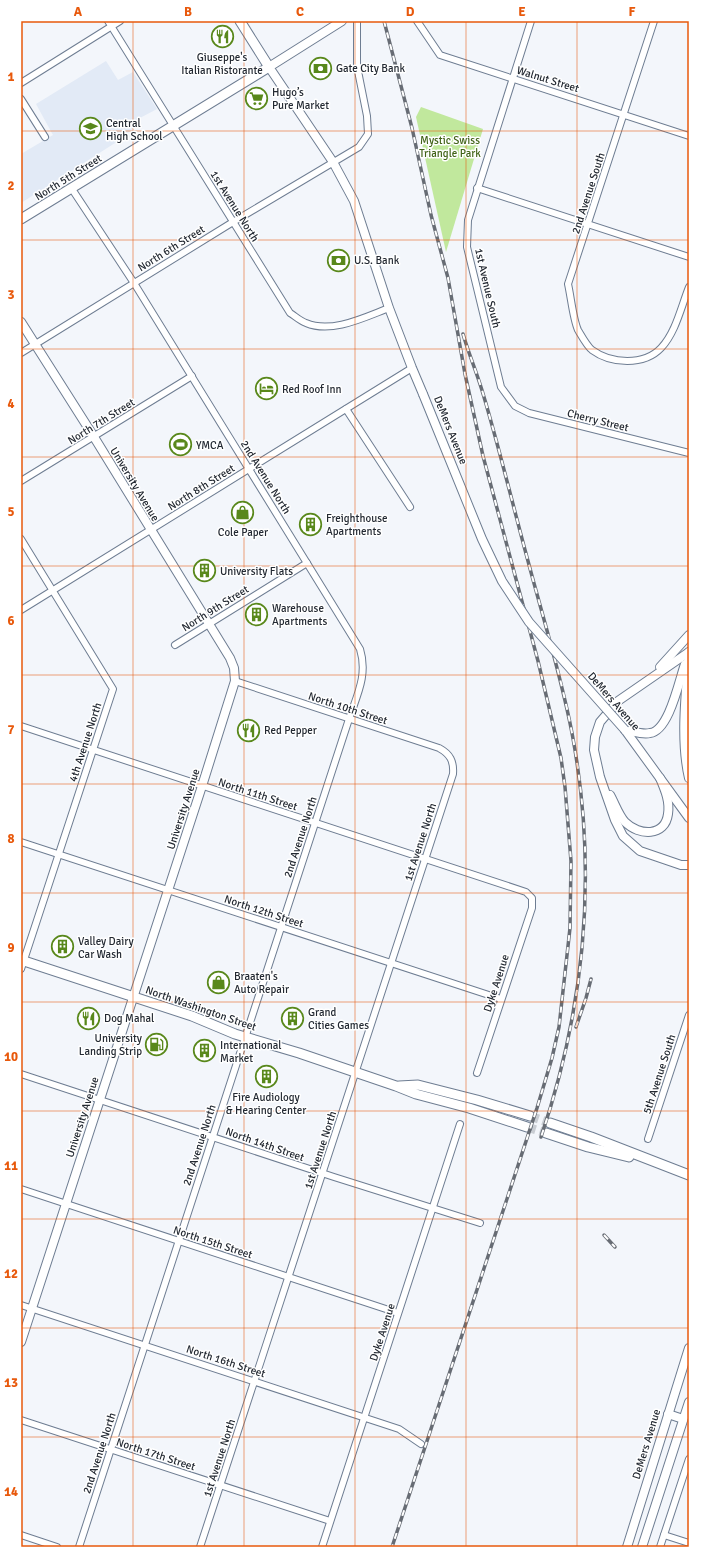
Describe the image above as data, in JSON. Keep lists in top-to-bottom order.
{
  "streets": {
    "main road": [
      "North 5th Street",
      "DeMers Avenue",
      "University Avenue",
      "North Washington Street"
    ],
    "street": [
      "Walnut Street",
      "2nd Avenue South",
      "1st Avenue North",
      "North 6th Street",
      "1st Avenue South",
      "Cherry Street",
      "North 7th Street",
      "2nd Avenue North",
      "North 8th Street",
      "North 9th Street",
      "North 10th Street",
      "4th Avenue North",
      "North 11th Street",
      "North 12th Street",
      "Dyke Avenue",
      "5th Avenue South",
      "North 14th Street",
      "North 15th Street",
      "North 16th Street",
      "North 17th Street"
    ]
  },
  "crossings": [
    ["Walnut Street", "2nd Avenue South"],
    ["Walnut Street", "1st Avenue South"],
    ["North 5th Street", "1st Avenue North"],
    ["North 5th Street", "DeMers Avenue"],
    ["North 5th Street", "2nd Avenue North"],
    ["1st Avenue North", "North 6th Street"],
    ["1st Avenue North", "DeMers Avenue"],
    ["1st Avenue North", "North 10th Street"],
    ["1st Avenue North", "North 11th Street"],
    ["1st Avenue North", "North 12th Street"],
    ["1st Avenue North", "North Washington Street"],
    ["1st Avenue North", "North 14th Street"],
    ["1st Avenue North", "North 15th Street"],
    ["1st Avenue North", "North 16th Street"],
    ["1st Avenue North", "North 17th Street"],
    ["North 6th Street", "DeMers Avenue"],
    ["North 6th Street", "2nd Avenue North"],
    ["North 6th Street", "University Avenue"],
    ["1st Avenue South", "Cherry Street"],
    ["North 7th Street", "2nd Avenue North"],
    ["North 7th Street", "University Avenue"],
    ["DeMers Avenue", "North 8th Street"],
    ["2nd Avenue North", "North 8th Street"],
    ["2nd Avenue North", "North 9th Street"],
    ["2nd Avenue North", "North 10th Street"],
    ["2nd Avenue North", "North 11th Street"],
    ["2nd Avenue North", "North 12th Street"],
    ["2nd Avenue North", "North Washington Street"],
    ["2nd Avenue North", "North 14th Street"],
    ["2nd Avenue North", "North 15th Street"],
    ["2nd Avenue North", "North 16th Street"],
    ["2nd Avenue North", "North 17th Street"],
    ["University Avenue", "North 8th Street"],
    ["University Avenue", "North 9th Street"],
    ["University Avenue", "North 10th Street"],
    ["University Avenue", "North 11th Street"],
    ["University Avenue", "North 12th Street"],
    ["University Avenue", "North Washington Street"],
    ["University Avenue", "North 14th Street"],
    ["University Avenue", "North 15th Street"],
    ["University Avenue", "North 16th Street"],
    ["North 8th Street", "4th Avenue North"],
    ["4th Avenue North", "North 11th Street"],
    ["4th Avenue North", "North 12th Street"],
    ["4th Avenue North", "North Washington Street"],
    ["North 11th Street", "Dyke Avenue"],
    ["North 12th Street", "Dyke Avenue"],
    ["Dyke Avenue", "North 14th Street"],
    ["Dyke Avenue", "North 15th Street"],
    ["Dyke Avenue", "North 16th Street"],
    ["Dyke Avenue", "North 17th Street"]
  ],
  "parks": ["Mystic Swiss Triangle Park"],
  "places": {
    "restaurant": ["Giuseppe's Italian Ristorante", "Red Pepper", "Dog Mahal"],
    "bank": ["Gate City Bank", "U.S. Bank"],
    "supermarket": ["Hugo’s Pure Market"],
    "school or university": ["Central High School"],
    "hotel": ["Red Roof Inn"],
    "sports": ["YMCA"],
    "shop": ["Cole Paper", "Braaten's Auto Repair"],
    "building": [
      "Freighthouse Apartments",
      "University Flats",
      "Warehouse Apartments",
      "Valley Dairy Car Wash",
      "Grand Cities Games",
      "International Market",
      "Fire Audiology & Hearing Center"
    ],
    "fuel station": ["University Landing Strip"]
  },
  "grid": {
    "columns": [
      "A",
      "B",
      "C",
      "D",
      "E",
      "F"
    ],
    "rows": [
      "1",
      "2",
      "3",
      "4",
      "5",
      "6",
      "7",
      "8",
      "9",
      "10",
      "11",
      "12",
      "13",
      "14"
    ]
  }
}
